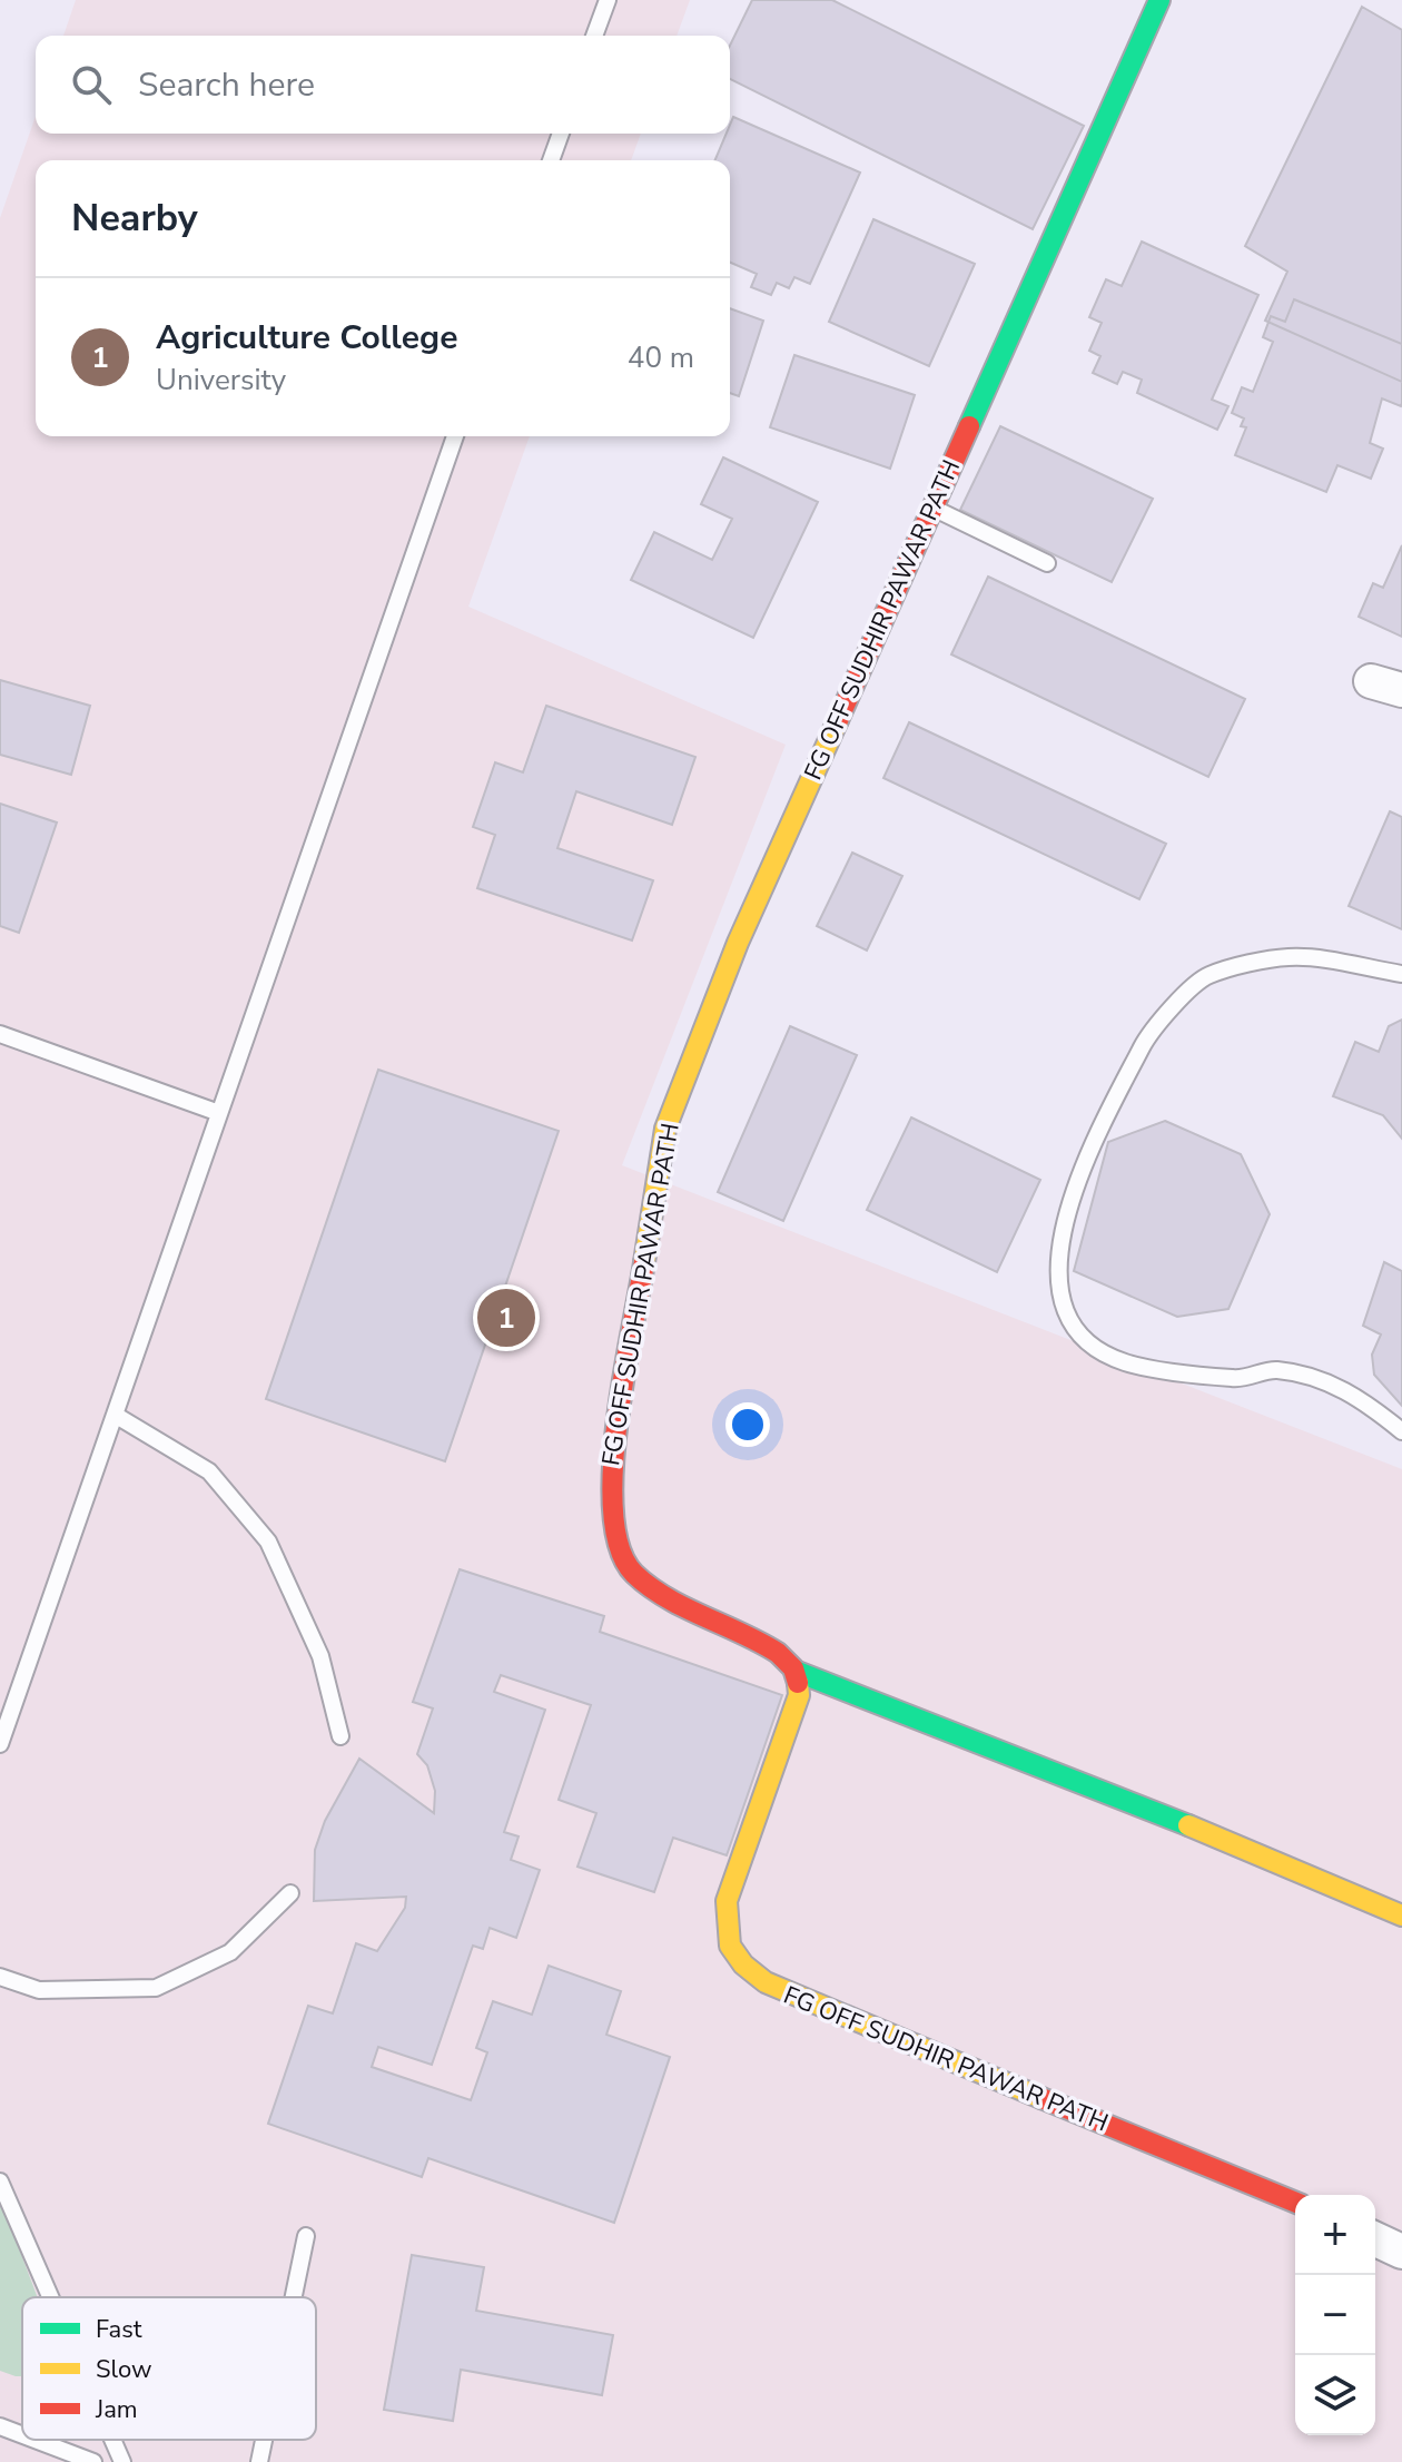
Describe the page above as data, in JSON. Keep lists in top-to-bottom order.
{
  "streets": {
    "street": ["FG OFF SUDHIR PAWAR PATH"]
  },
  "legend": ["Fast", "Slow", "Jam"],
  "page": {
    "search": "Search here",
    "heading": "Nearby",
    "list": [
      {
        "mark": "1",
        "name": "Agriculture College",
        "note": "University",
        "value": "40 m"
      }
    ],
    "pins": "1",
    "map_buttons": ["+", "−"]
  }
}
